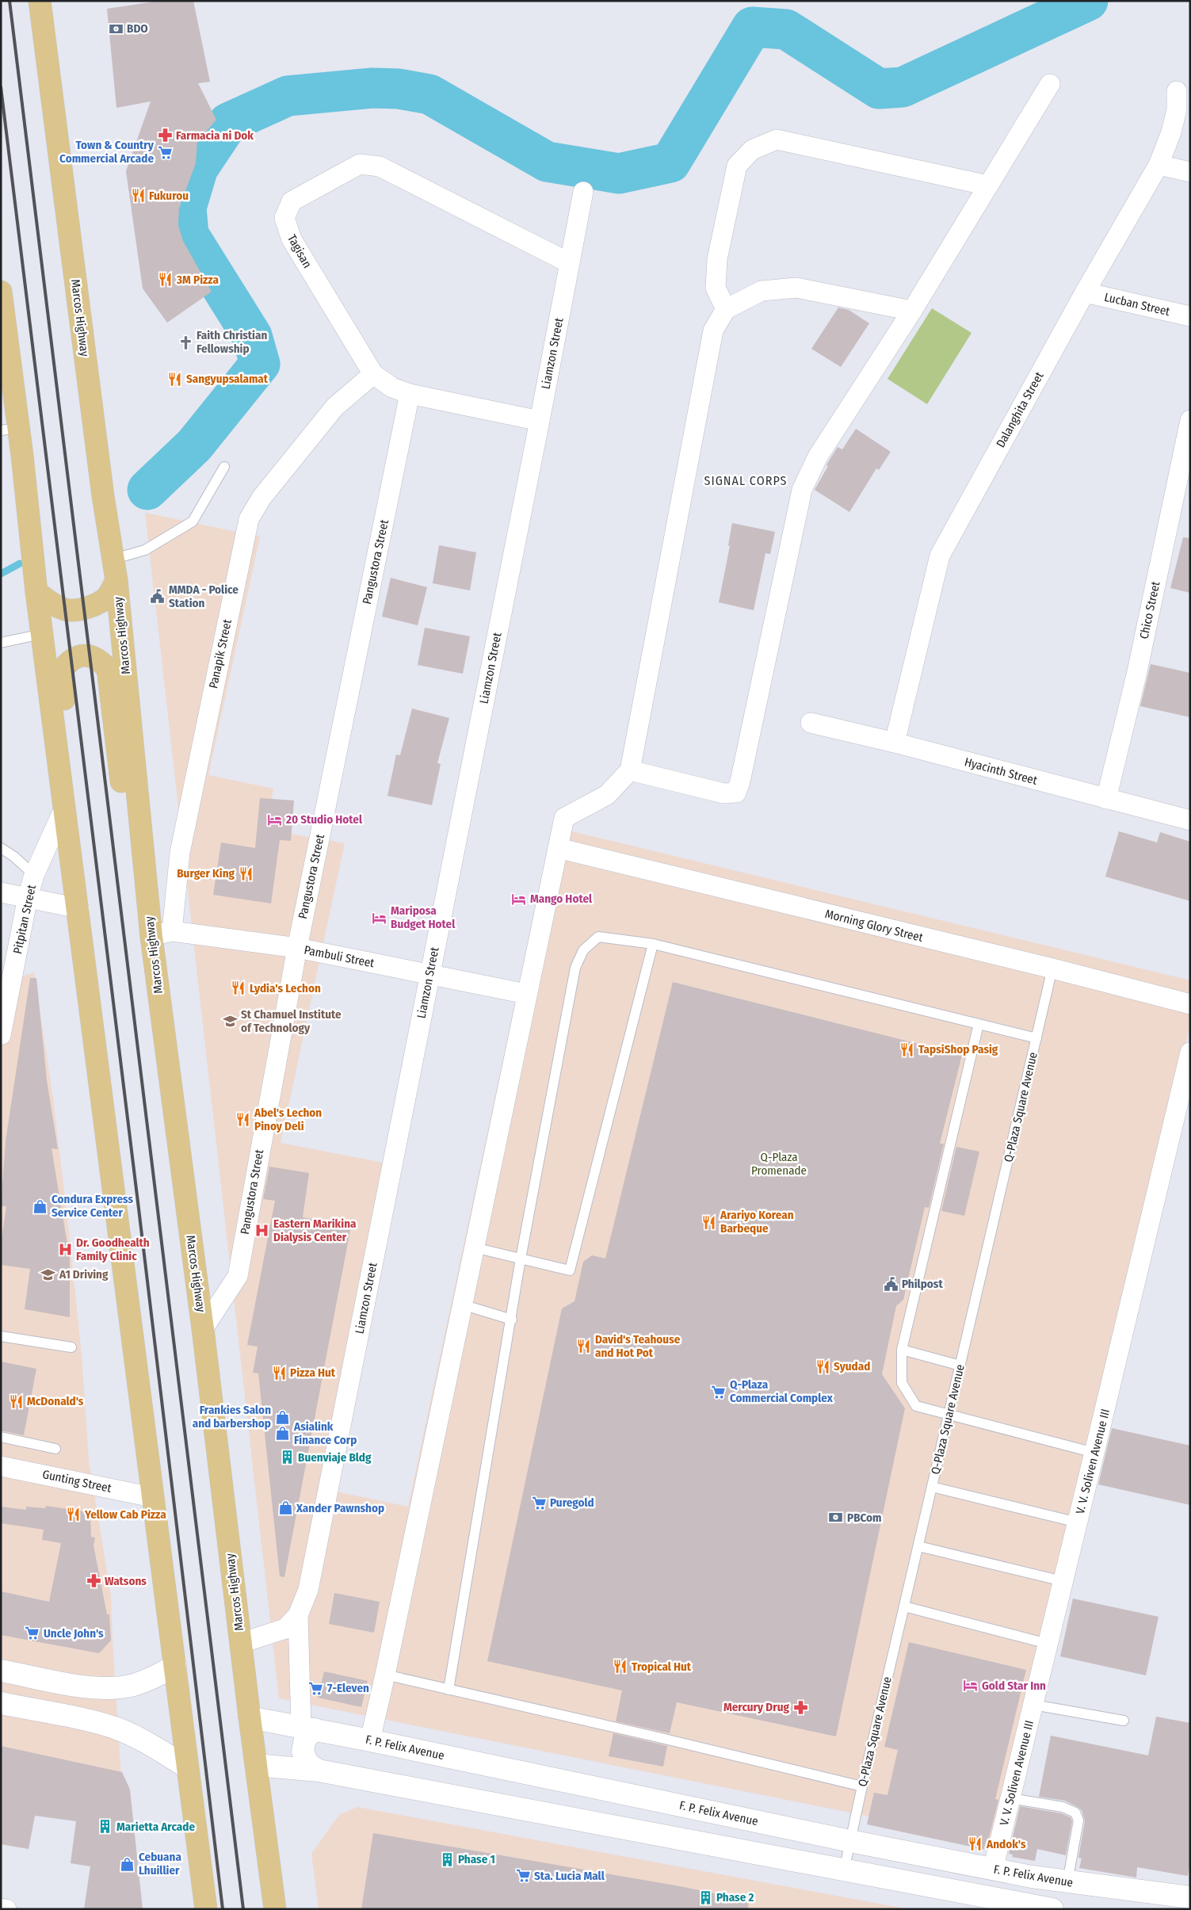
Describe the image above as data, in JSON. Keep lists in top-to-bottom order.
{
  "streets": {
    "main road": ["Marcos Highway", "F. P. Felix Avenue"],
    "street": [
      "Tagisan",
      "Lucban Street",
      "Liamzon Street",
      "Dalanghita Street",
      "Pangustora Street",
      "Chico Street",
      "Panapik Street",
      "Hyacinth Street",
      "Pitpitan Street",
      "Morning Glory Street",
      "Pambuli Street",
      "V. V. Soliven Avenue III",
      "Gunting Street"
    ],
    "lane": ["Q-Plaza Square Avenue"]
  },
  "crossings": [
    ["Tagisan", "Liamzon Street"],
    ["Tagisan", "Pangustora Street"],
    ["Tagisan", "Panapik Street"],
    ["Lucban Street", "Dalanghita Street"],
    ["Marcos Highway", "Liamzon Street"],
    ["Marcos Highway", "Pangustora Street"],
    ["Marcos Highway", "Panapik Street"],
    ["Marcos Highway", "Pambuli Street"],
    ["Marcos Highway", "F. P. Felix Avenue"],
    ["Liamzon Street", "Pambuli Street"],
    ["Dalanghita Street", "Hyacinth Street"],
    ["Pangustora Street", "Pambuli Street"],
    ["Chico Street", "Hyacinth Street"],
    ["Panapik Street", "Pambuli Street"],
    ["Morning Glory Street", "Q-Plaza Square Avenue"],
    ["Q-Plaza Square Avenue", "F. P. Felix Avenue"],
    ["V. V. Soliven Avenue III", "F. P. Felix Avenue"]
  ],
  "districts": ["SIGNAL CORPS"],
  "parks": ["Q-Plaza Promenade"],
  "places": {
    "bank": ["BDO", "PBCom"],
    "pharmacy": ["Farmacia ni Dok", "Watsons", "Mercury Drug"],
    "supermarket": [
      "Town & Country Commercial Arcade",
      "Q-Plaza Commercial Complex",
      "Puregold",
      "Uncle John's",
      "7-Eleven",
      "Sta. Lucia Mall"
    ],
    "restaurant": [
      "Fukurou",
      "3M Pizza",
      "Sangyupsalamat",
      "Burger King",
      "Lydia's Lechon",
      "TapsiShop Pasig",
      "Abel's Lechon Pinoy Deli",
      "Arariyo Korean Barbeque",
      "David's Teahouse and Hot Pot",
      "Syudad",
      "Pizza Hut",
      "McDonald's",
      "Yellow Cab Pizza",
      "Tropical Hut",
      "Andok's"
    ],
    "church": ["Faith Christian Fellowship"],
    "public building": ["MMDA - Police Station", "Philpost"],
    "hotel": [
      "20 Studio Hotel",
      "Mango Hotel",
      "Mariposa Budget Hotel",
      "Gold Star Inn"
    ],
    "school or university": ["St Chamuel Institute of Technology", "A1 Driving"],
    "shop": [
      "Condura Express Service Center",
      "Frankies Salon and barbershop",
      "Asialink Finance Corp",
      "Xander Pawnshop",
      "Cebuana Lhuillier"
    ],
    "hospital": ["Eastern Marikina Dialysis Center", "Dr. Goodhealth Family Clinic"],
    "building": [
      "Buenviaje Bldg",
      "Marietta Arcade",
      "Phase 1",
      "Phase 2"
    ]
  }
}
